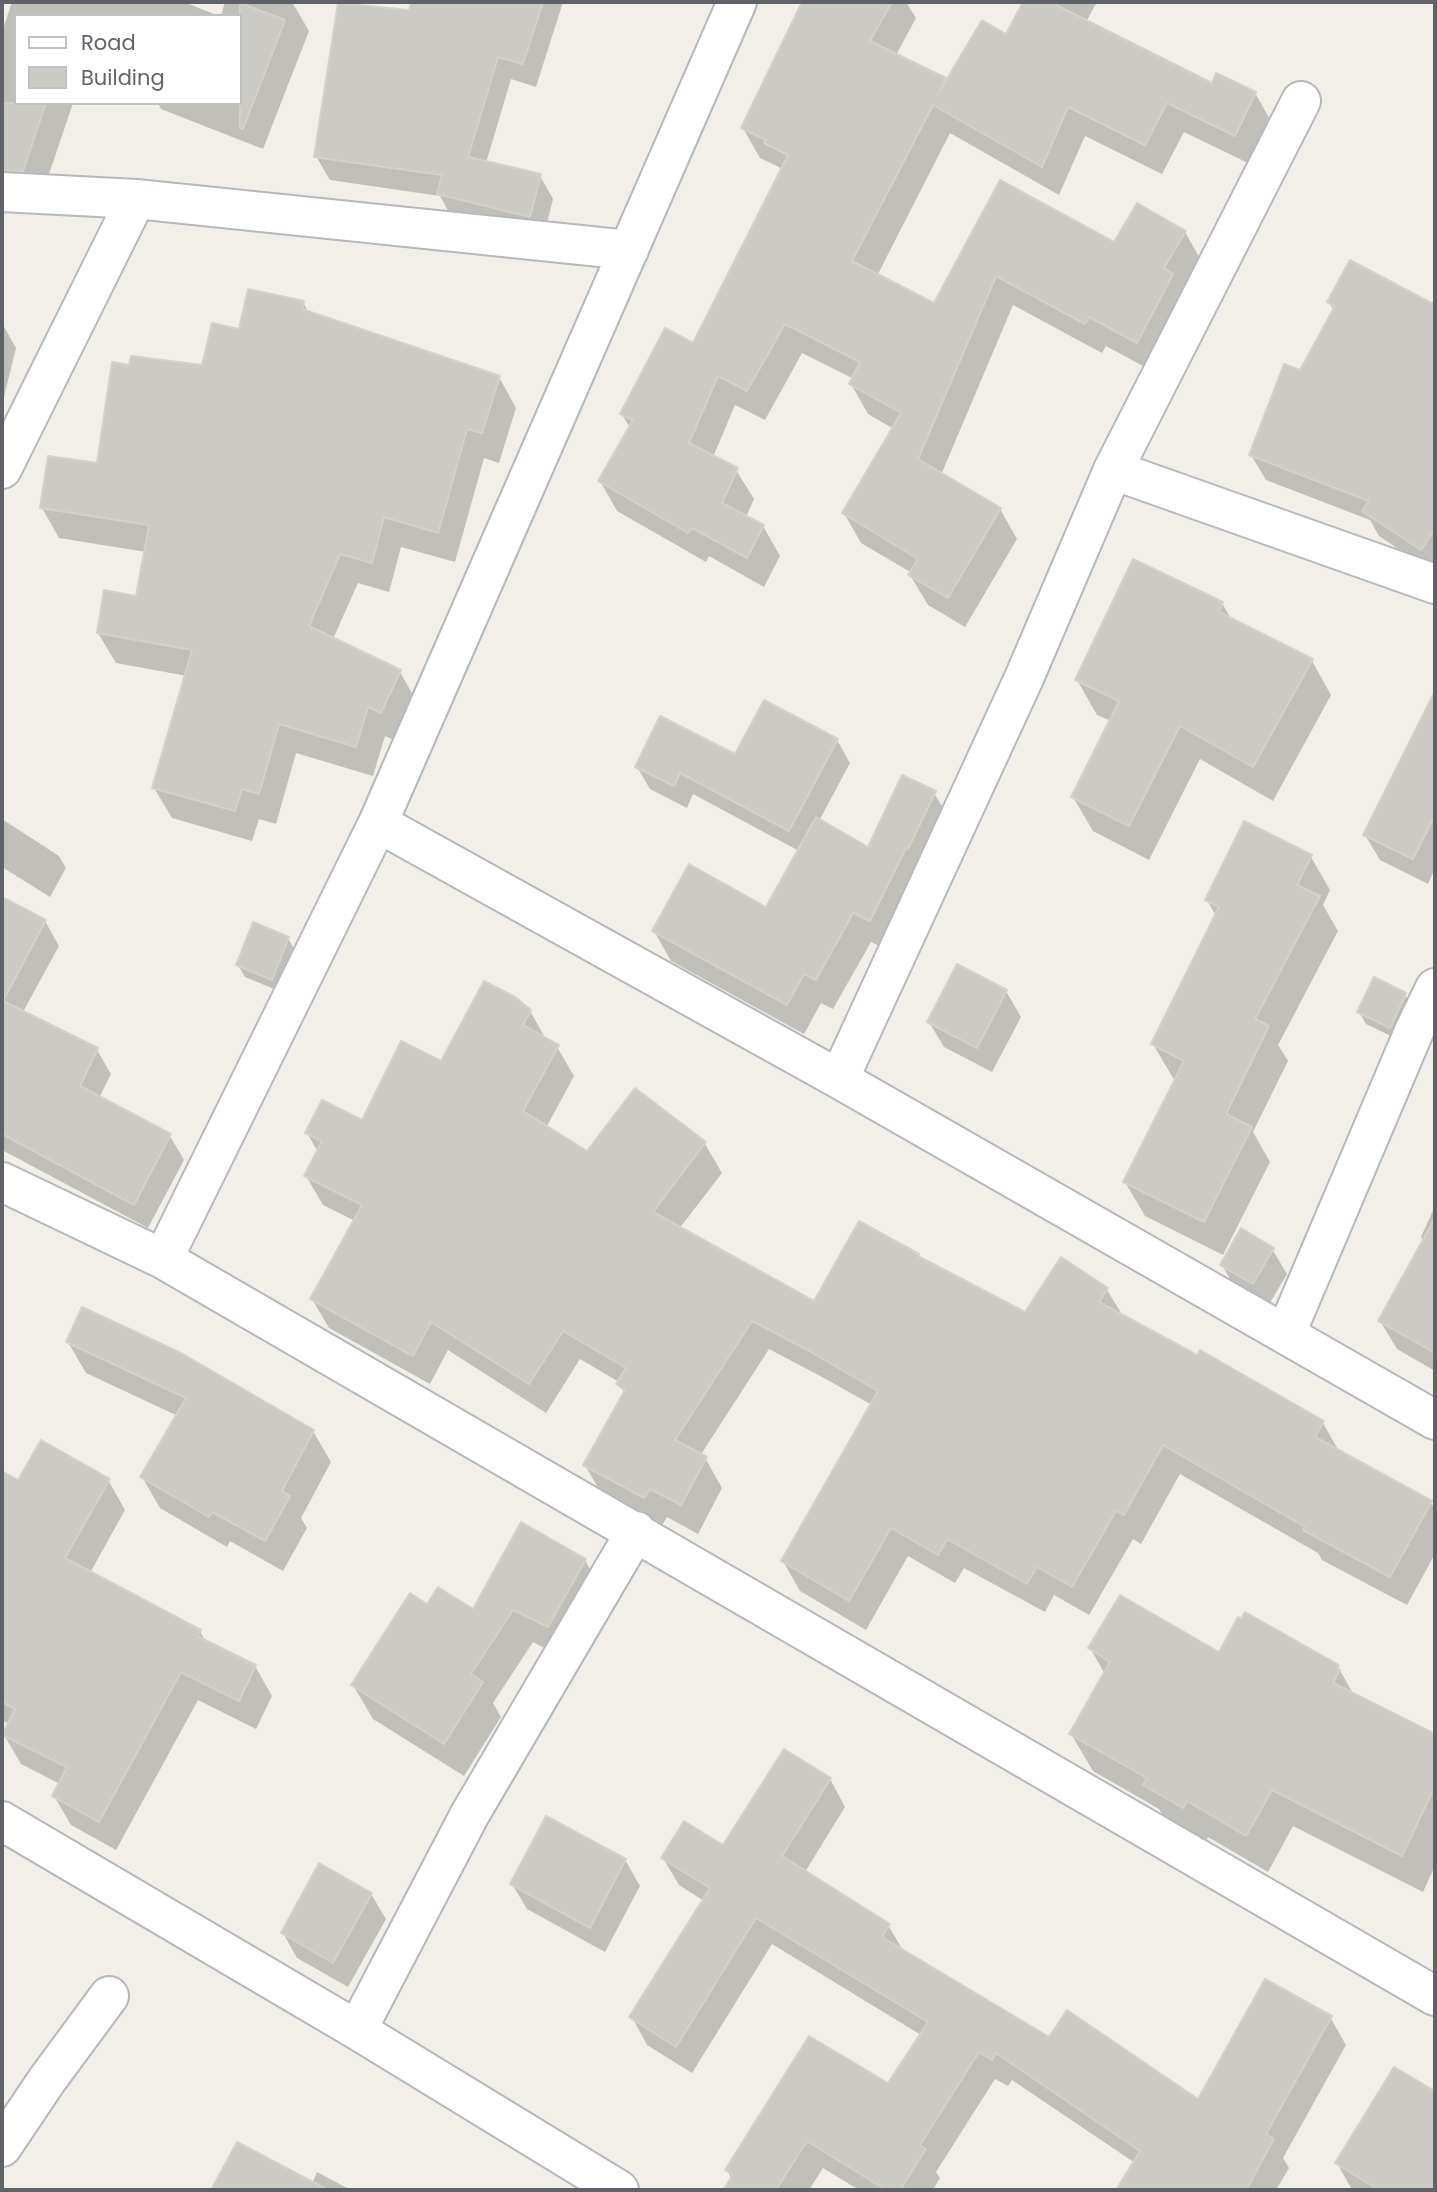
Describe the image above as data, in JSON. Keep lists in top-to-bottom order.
{
  "legend": ["Road", "Building"]
}
